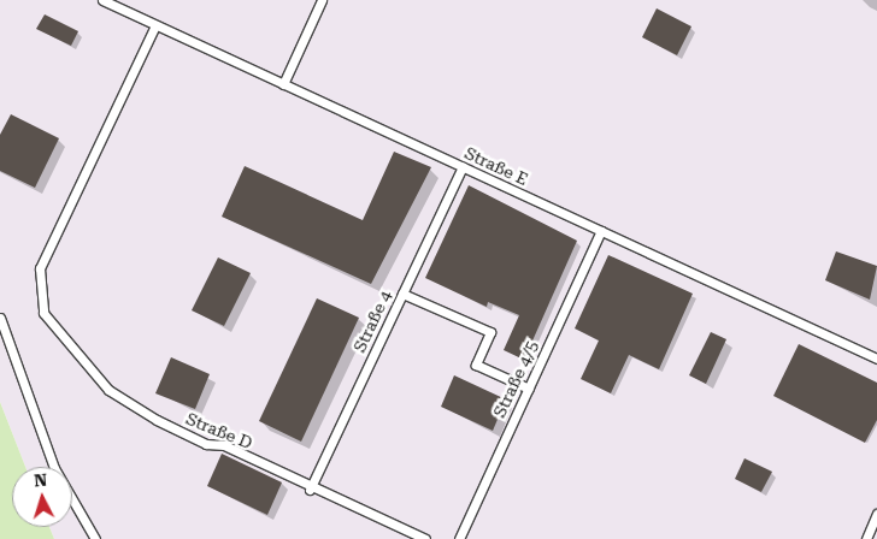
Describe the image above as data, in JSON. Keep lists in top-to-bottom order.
{
  "streets": {
    "lane": [
      "Straße E",
      "Straße 4",
      "Straße 4/5",
      "Straße D"
    ]
  },
  "crossings": [
    ["Straße E", "Straße 4"],
    ["Straße E", "Straße 4/5"],
    ["Straße E", "Straße D"],
    ["Straße 4", "Straße D"]
  ],
  "north": "top"
}
